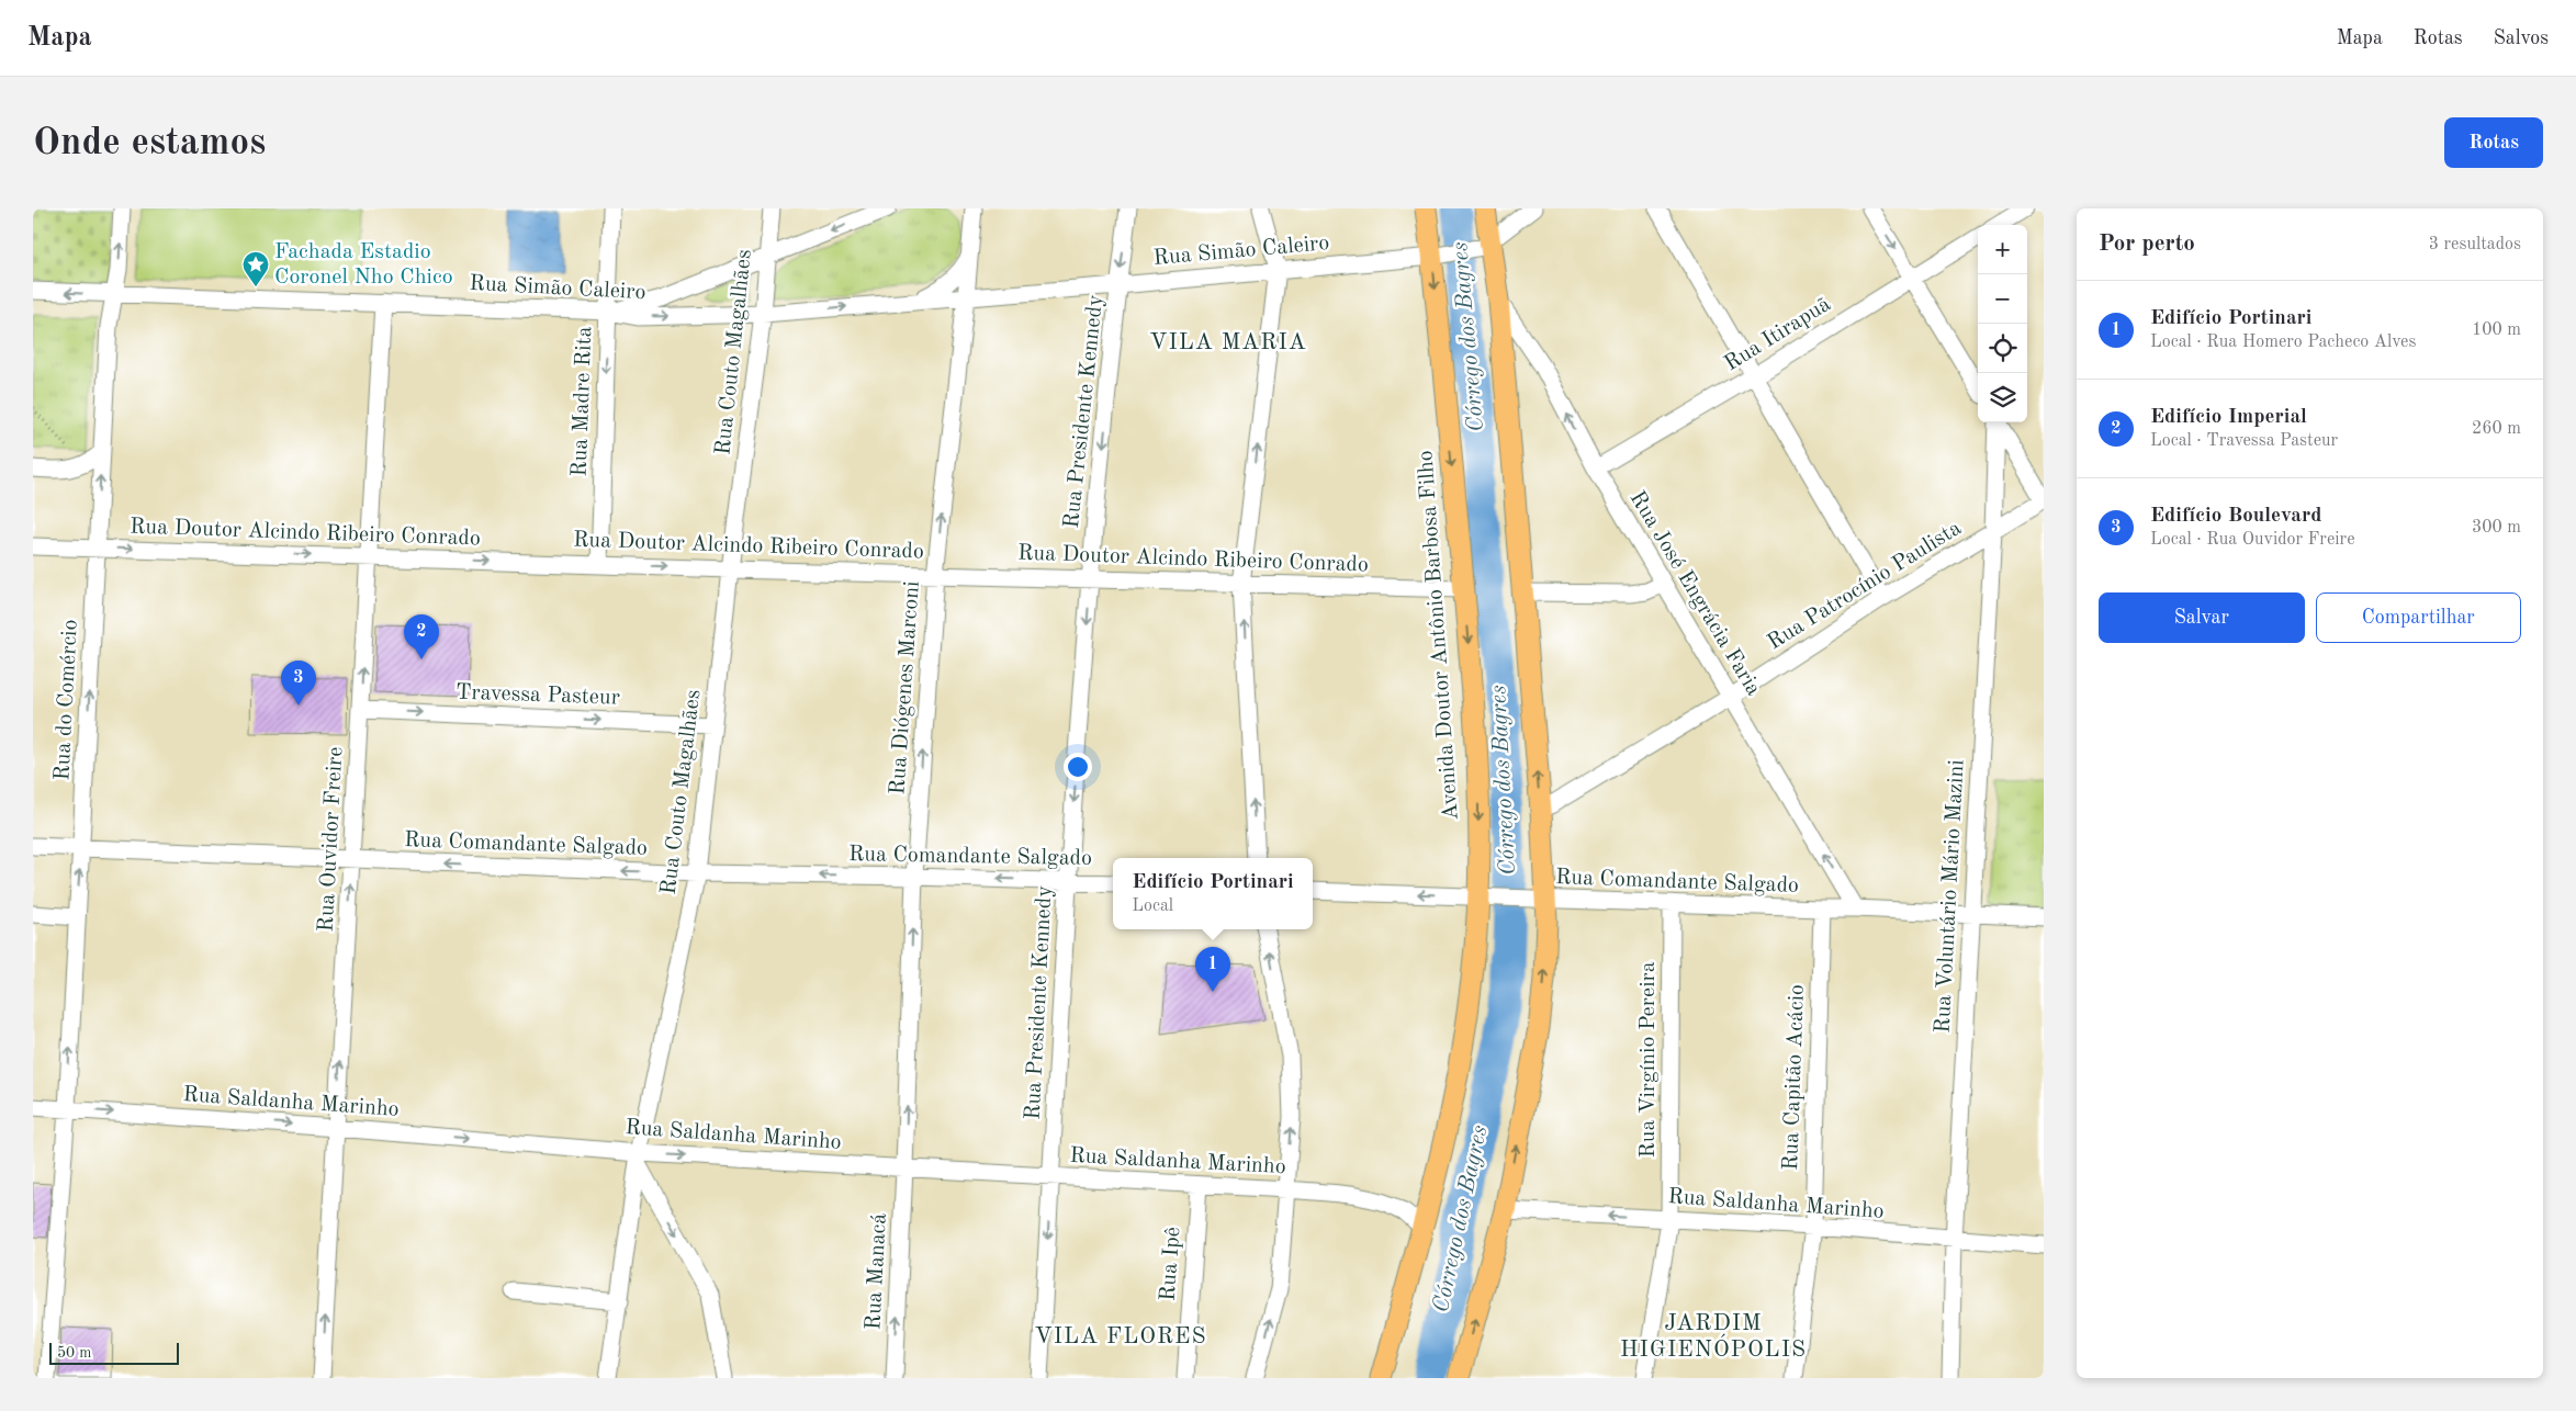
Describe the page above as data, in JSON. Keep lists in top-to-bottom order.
{
  "streets": {
    "main road": ["Avenida Doutor Antônio Barbosa Filho"],
    "street": [
      "Rua Simão Caleiro",
      "Rua Itirapuã",
      "Rua Couto Magalhães",
      "Rua Madre Rita",
      "Rua Presidente Kennedy",
      "Rua Doutor Alcindo Ribeiro Conrado",
      "Rua Patrocínio Paulista",
      "Rua José Engrácia Faria",
      "Rua Diógenes Marconi",
      "Travessa Pasteur",
      "Rua do Comércio",
      "Rua Ouvidor Freire",
      "Rua Comandante Salgado",
      "Rua Voluntário Mário Mazini",
      "Rua Virgínio Pereira",
      "Rua Capitão Acácio",
      "Rua Saldanha Marinho",
      "Rua Ipê",
      "Rua Manacá"
    ]
  },
  "crossings": [
    ["Rua Simão Caleiro", "Rua Couto Magalhães"],
    ["Rua Simão Caleiro", "Rua Madre Rita"],
    ["Rua Simão Caleiro", "Rua Presidente Kennedy"],
    ["Rua Simão Caleiro", "Avenida Doutor Antônio Barbosa Filho"],
    ["Rua Simão Caleiro", "Rua Diógenes Marconi"],
    ["Rua Simão Caleiro", "Rua do Comércio"],
    ["Rua Simão Caleiro", "Rua Ouvidor Freire"],
    ["Rua Itirapuã", "Rua José Engrácia Faria"],
    ["Rua Couto Magalhães", "Rua Doutor Alcindo Ribeiro Conrado"],
    ["Rua Couto Magalhães", "Travessa Pasteur"],
    ["Rua Couto Magalhães", "Rua Comandante Salgado"],
    ["Rua Couto Magalhães", "Rua Saldanha Marinho"],
    ["Rua Madre Rita", "Rua Doutor Alcindo Ribeiro Conrado"],
    ["Rua Presidente Kennedy", "Rua Doutor Alcindo Ribeiro Conrado"],
    ["Rua Presidente Kennedy", "Rua Comandante Salgado"],
    ["Rua Presidente Kennedy", "Rua Saldanha Marinho"],
    ["Rua Doutor Alcindo Ribeiro Conrado", "Avenida Doutor Antônio Barbosa Filho"],
    ["Rua Doutor Alcindo Ribeiro Conrado", "Rua Diógenes Marconi"],
    ["Rua Doutor Alcindo Ribeiro Conrado", "Rua do Comércio"],
    ["Rua Doutor Alcindo Ribeiro Conrado", "Rua Ouvidor Freire"],
    ["Rua Patrocínio Paulista", "Rua José Engrácia Faria"],
    ["Rua Patrocínio Paulista", "Rua Voluntário Mário Mazini"],
    ["Rua José Engrácia Faria", "Rua Comandante Salgado"],
    ["Avenida Doutor Antônio Barbosa Filho", "Rua Comandante Salgado"],
    ["Avenida Doutor Antônio Barbosa Filho", "Rua Saldanha Marinho"],
    ["Rua Diógenes Marconi", "Rua Comandante Salgado"],
    ["Rua Diógenes Marconi", "Rua Saldanha Marinho"],
    ["Rua Diógenes Marconi", "Rua Manacá"],
    ["Travessa Pasteur", "Rua Ouvidor Freire"],
    ["Rua do Comércio", "Rua Comandante Salgado"],
    ["Rua do Comércio", "Rua Saldanha Marinho"],
    ["Rua Ouvidor Freire", "Rua Comandante Salgado"],
    ["Rua Ouvidor Freire", "Rua Saldanha Marinho"],
    ["Rua Comandante Salgado", "Rua Voluntário Mário Mazini"],
    ["Rua Comandante Salgado", "Rua Virgínio Pereira"],
    ["Rua Comandante Salgado", "Rua Capitão Acácio"],
    ["Rua Voluntário Mário Mazini", "Rua Saldanha Marinho"],
    ["Rua Virgínio Pereira", "Rua Saldanha Marinho"],
    ["Rua Capitão Acácio", "Rua Saldanha Marinho"],
    ["Rua Saldanha Marinho", "Rua Ipê"],
    ["Rua Saldanha Marinho", "Rua Manacá"]
  ],
  "one_way": [
    "Rua Madre Rita",
    "Rua Presidente Kennedy",
    "Rua Doutor Alcindo Ribeiro Conrado",
    "Rua José Engrácia Faria",
    "Rua Diógenes Marconi",
    "Travessa Pasteur",
    "Rua do Comércio",
    "Rua Ouvidor Freire",
    "Rua Comandante Salgado",
    "Rua Manacá"
  ],
  "districts": ["VILA MARIA", "JARDIM HIGIENÓPOLIS", "VILA FLORES"],
  "water": ["Córrego dos Bagres"],
  "places": {
    "place": ["Fachada Estadio Coronel Nho Chico"]
  },
  "scale_bar": "50 m",
  "page": {
    "header": "Mapa",
    "nav": ["Mapa", "Rotas", "Salvos"],
    "buttons": [
      "Rotas",
      ["Salvar", "Compartilhar"]
    ],
    "title": "Onde estamos",
    "heading": ["Por perto", "3 resultados"],
    "map_buttons": ["+", "−"],
    "list": [
      {
        "mark": "1",
        "name": "Edifício Portinari",
        "note": "Local · Rua Homero Pacheco Alves",
        "value": "100 m"
      },
      {
        "mark": "2",
        "name": "Edifício Imperial",
        "note": "Local · Travessa Pasteur",
        "value": "260 m"
      },
      {
        "mark": "3",
        "name": "Edifício Boulevard",
        "note": "Local · Rua Ouvidor Freire",
        "value": "300 m"
      }
    ],
    "pins": ["2", "3", "1"],
    "popup": ["Edifício Portinari", "Local"],
    "scale": "50 m"
  }
}
